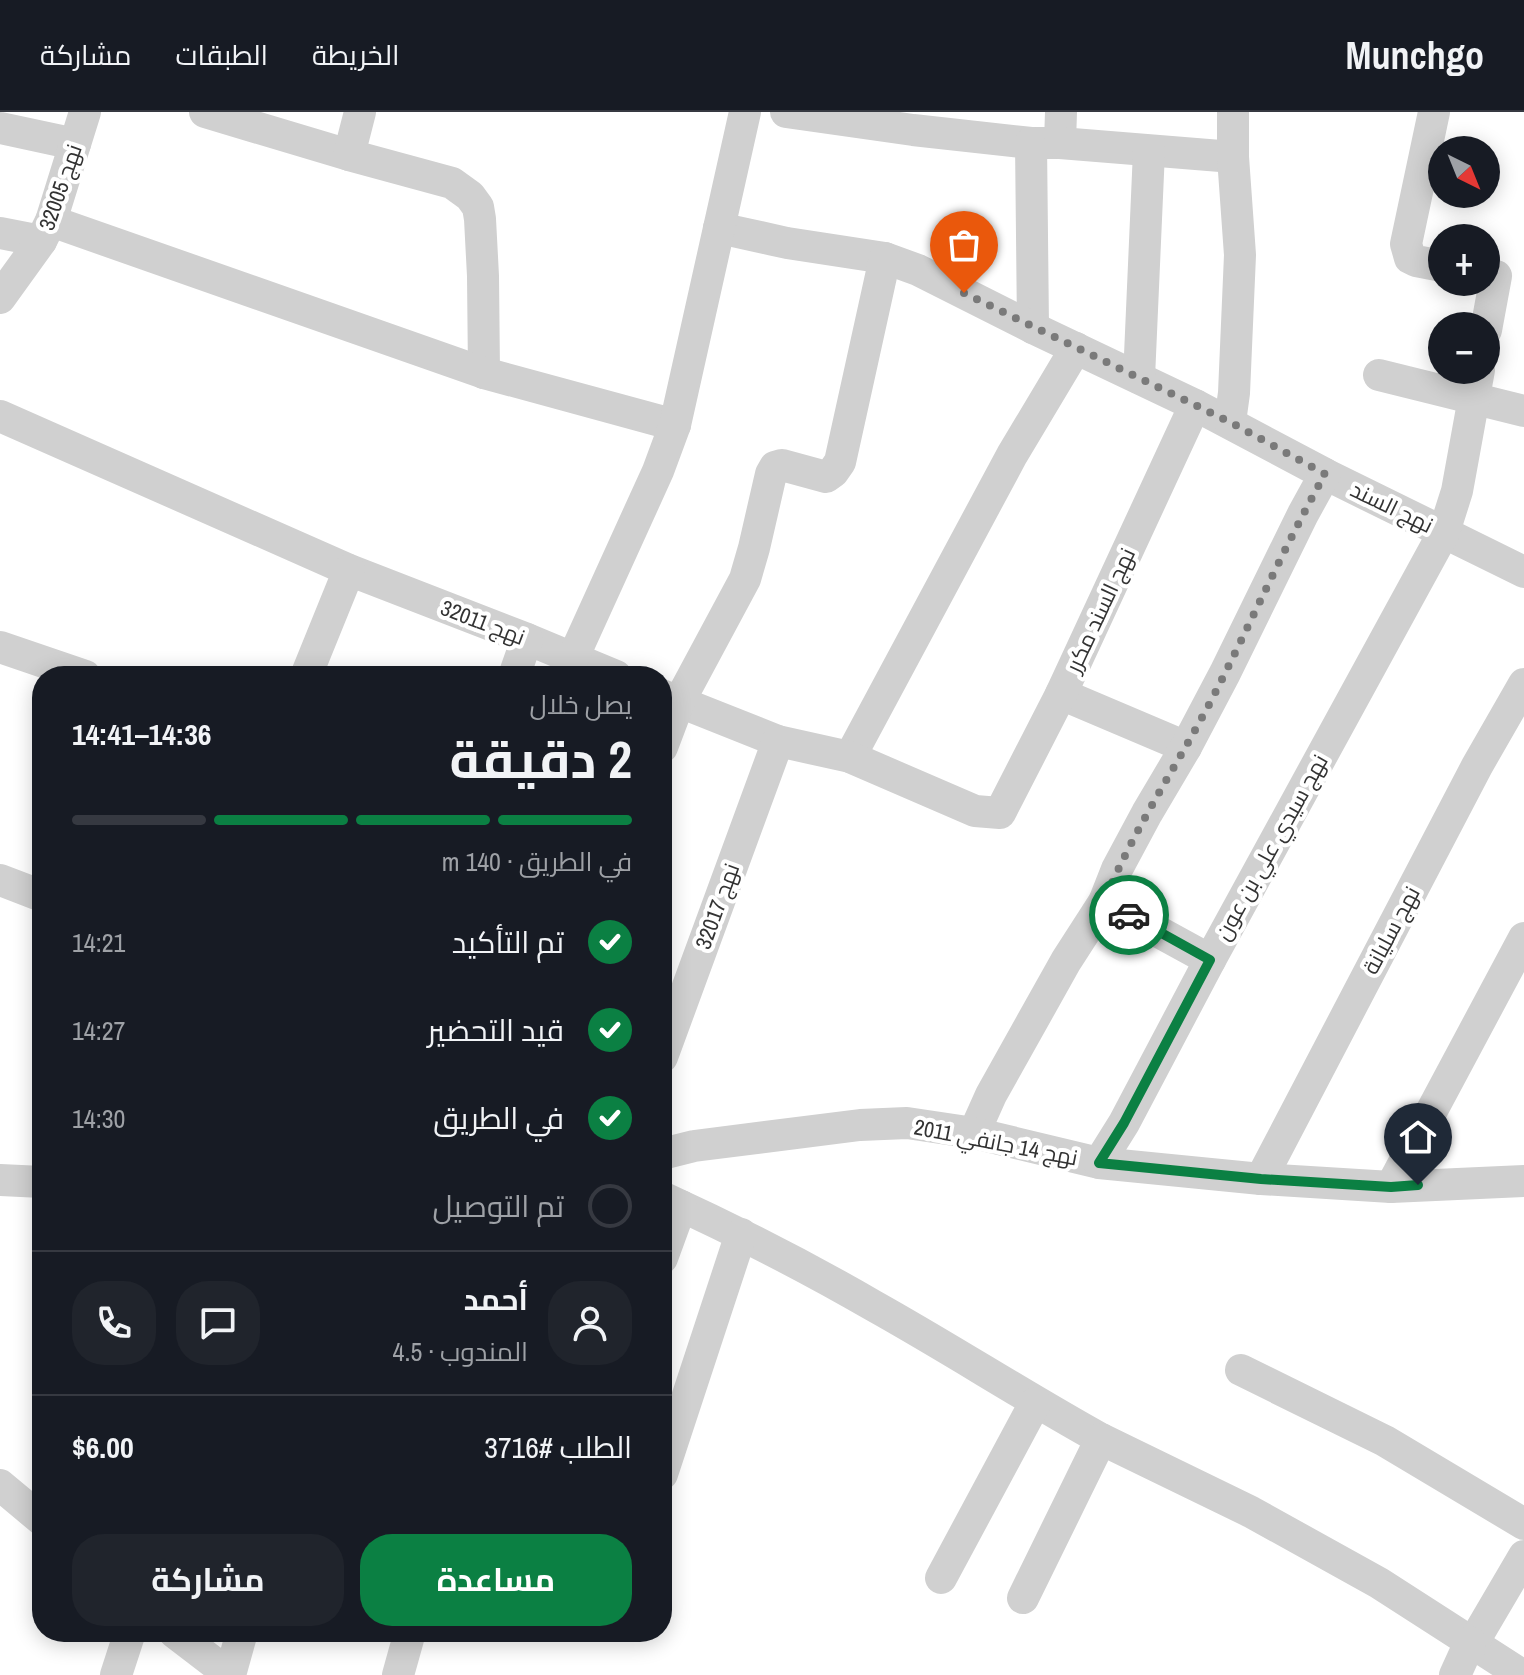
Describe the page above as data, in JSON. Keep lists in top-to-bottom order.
{
  "streets": {
    "street": [
      "نهج 32005",
      "نهج السند",
      "نهج السند مكرر",
      "نهج 32011",
      "نهج سيدي علي بن عون",
      "نهج 32017",
      "نهج سليانة",
      "نهج 14 جانفي 2011"
    ]
  },
  "crossings": [
    ["نهج السند", "نهج السند مكرر"],
    ["نهج السند", "نهج سيدي علي بن عون"],
    ["نهج سيدي علي بن عون", "نهج 14 جانفي 2011"],
    ["نهج سليانة", "نهج 14 جانفي 2011"]
  ],
  "north": "bottom right",
  "page": {
    "header": "Munchgo",
    "nav": ["الخريطة", "الطبقات", "مشاركة"],
    "map_buttons": ["+", "−"],
    "heading": ["2 دقيقة", "يصل خلال", "14:36–14:41"],
    "panel": [
      "أحمد",
      "المندوب · 4.5",
      "الطلب #3716",
      "$6.00"
    ],
    "bar": "في الطريق · 140 m",
    "list": [
      ["تم التأكيد", "14:21"],
      ["قيد التحضير", "14:27"],
      ["في الطريق", "14:30"],
      "تم التوصيل"
    ],
    "buttons": ["مساعدة", "مشاركة"]
  }
}
